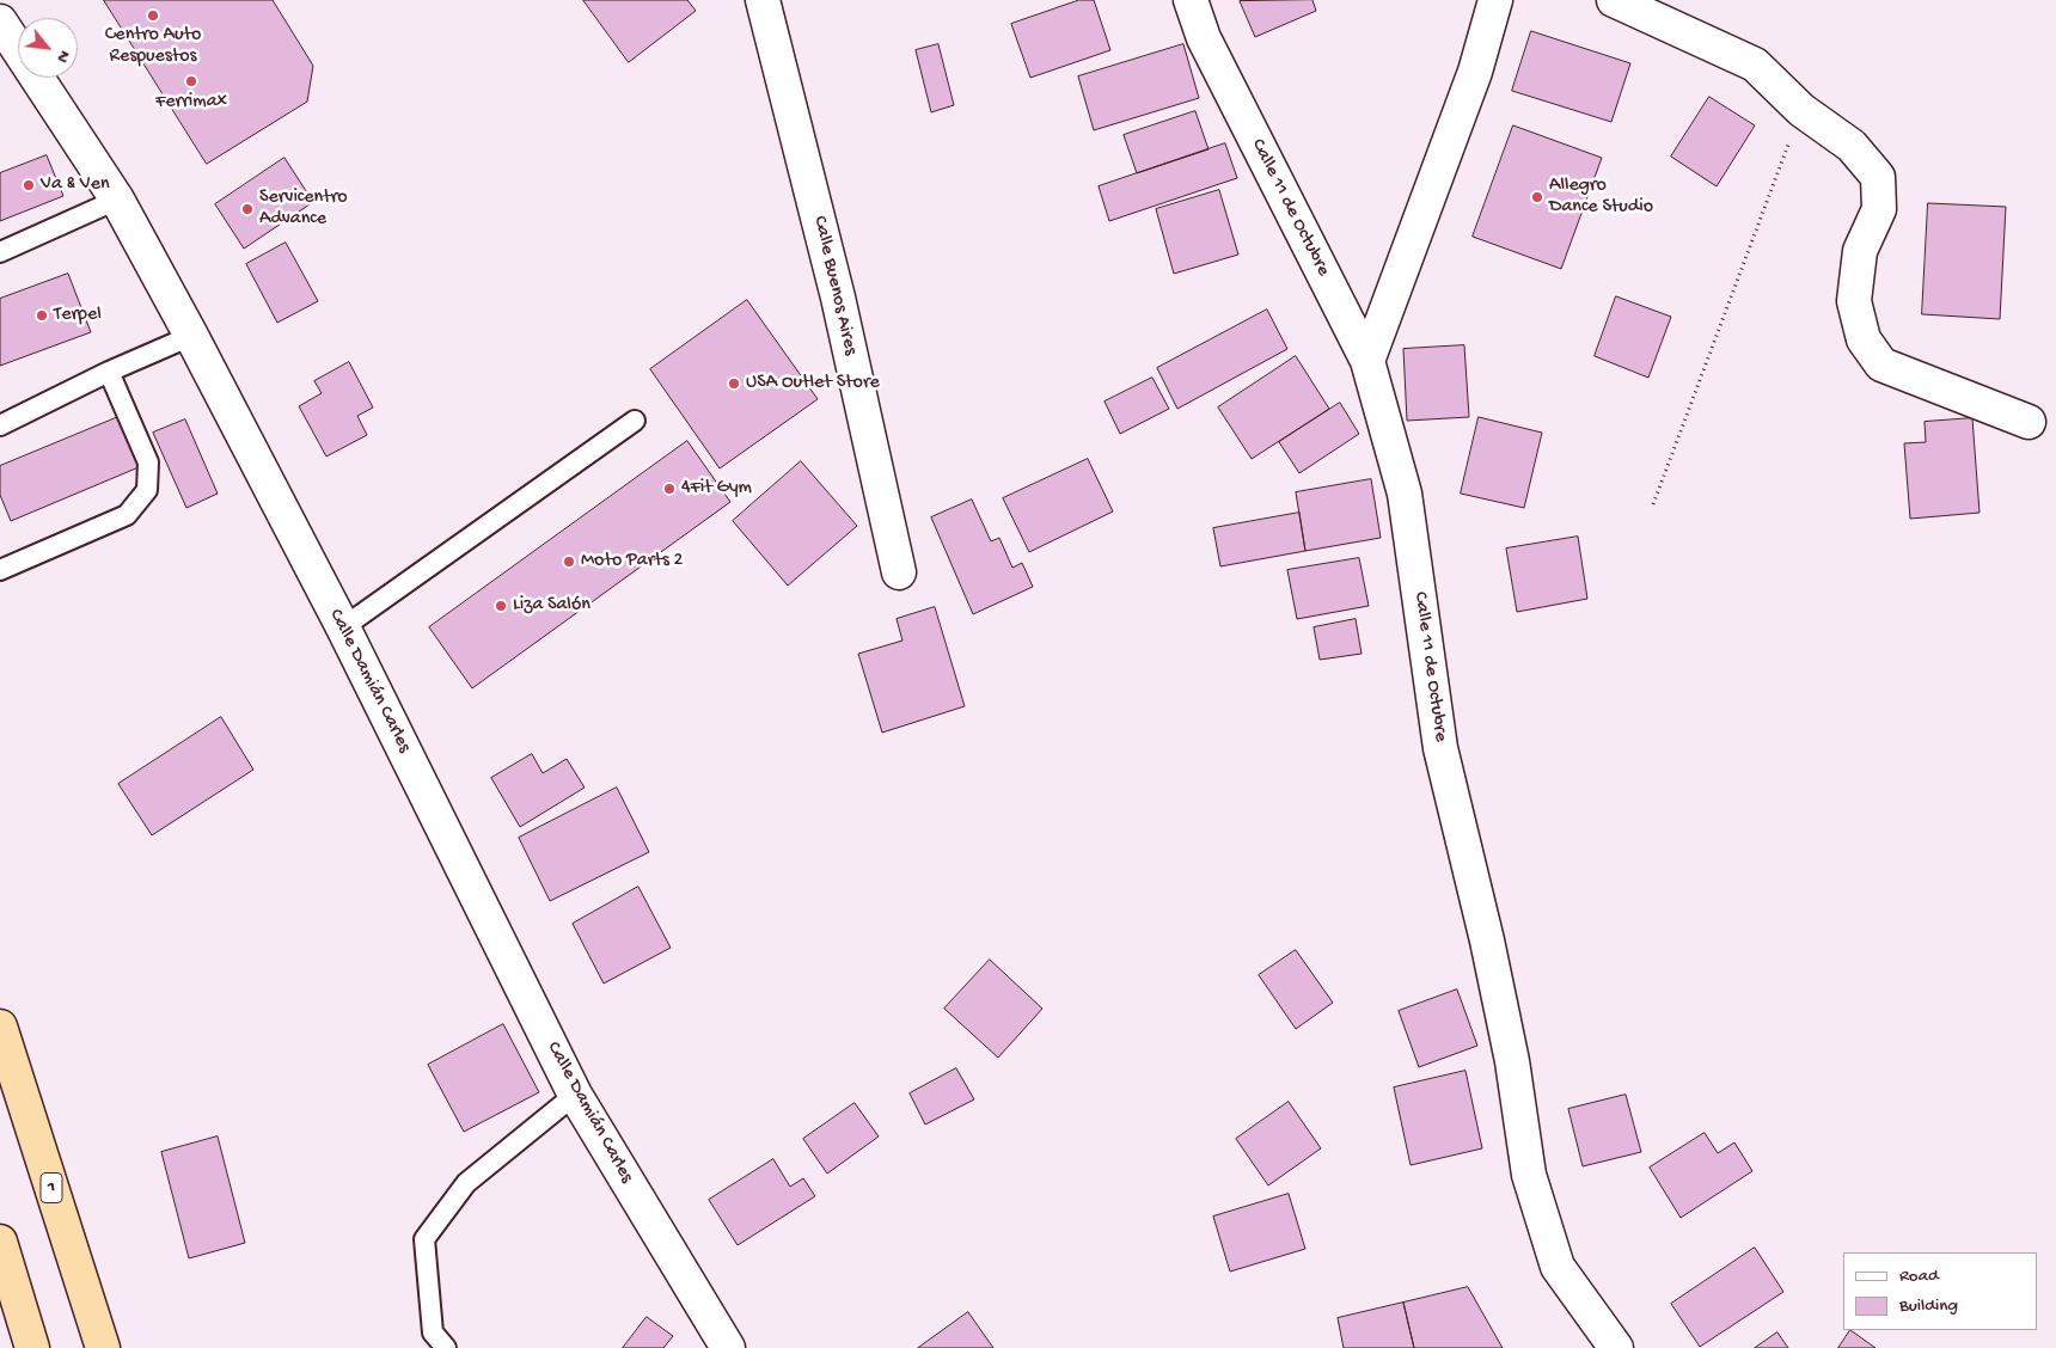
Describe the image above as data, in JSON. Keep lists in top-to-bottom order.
{
  "streets": {
    "highway": ["1"],
    "street": ["Calle 11 de Octubre", "Calle Buenos Aires", "Calle Damián Carles"]
  },
  "places": [
    "Centro Auto Respuestos",
    "Ferrimax",
    "Va & Ven",
    "Allegro Dance Studio",
    "Servicentro Advance",
    "Terpel",
    "USA Outlet Store",
    "4Fit Gym",
    "Moto Parts 2",
    "Liza Salón"
  ],
  "legend": ["Road", "Building"],
  "north": "bottom right"
}
